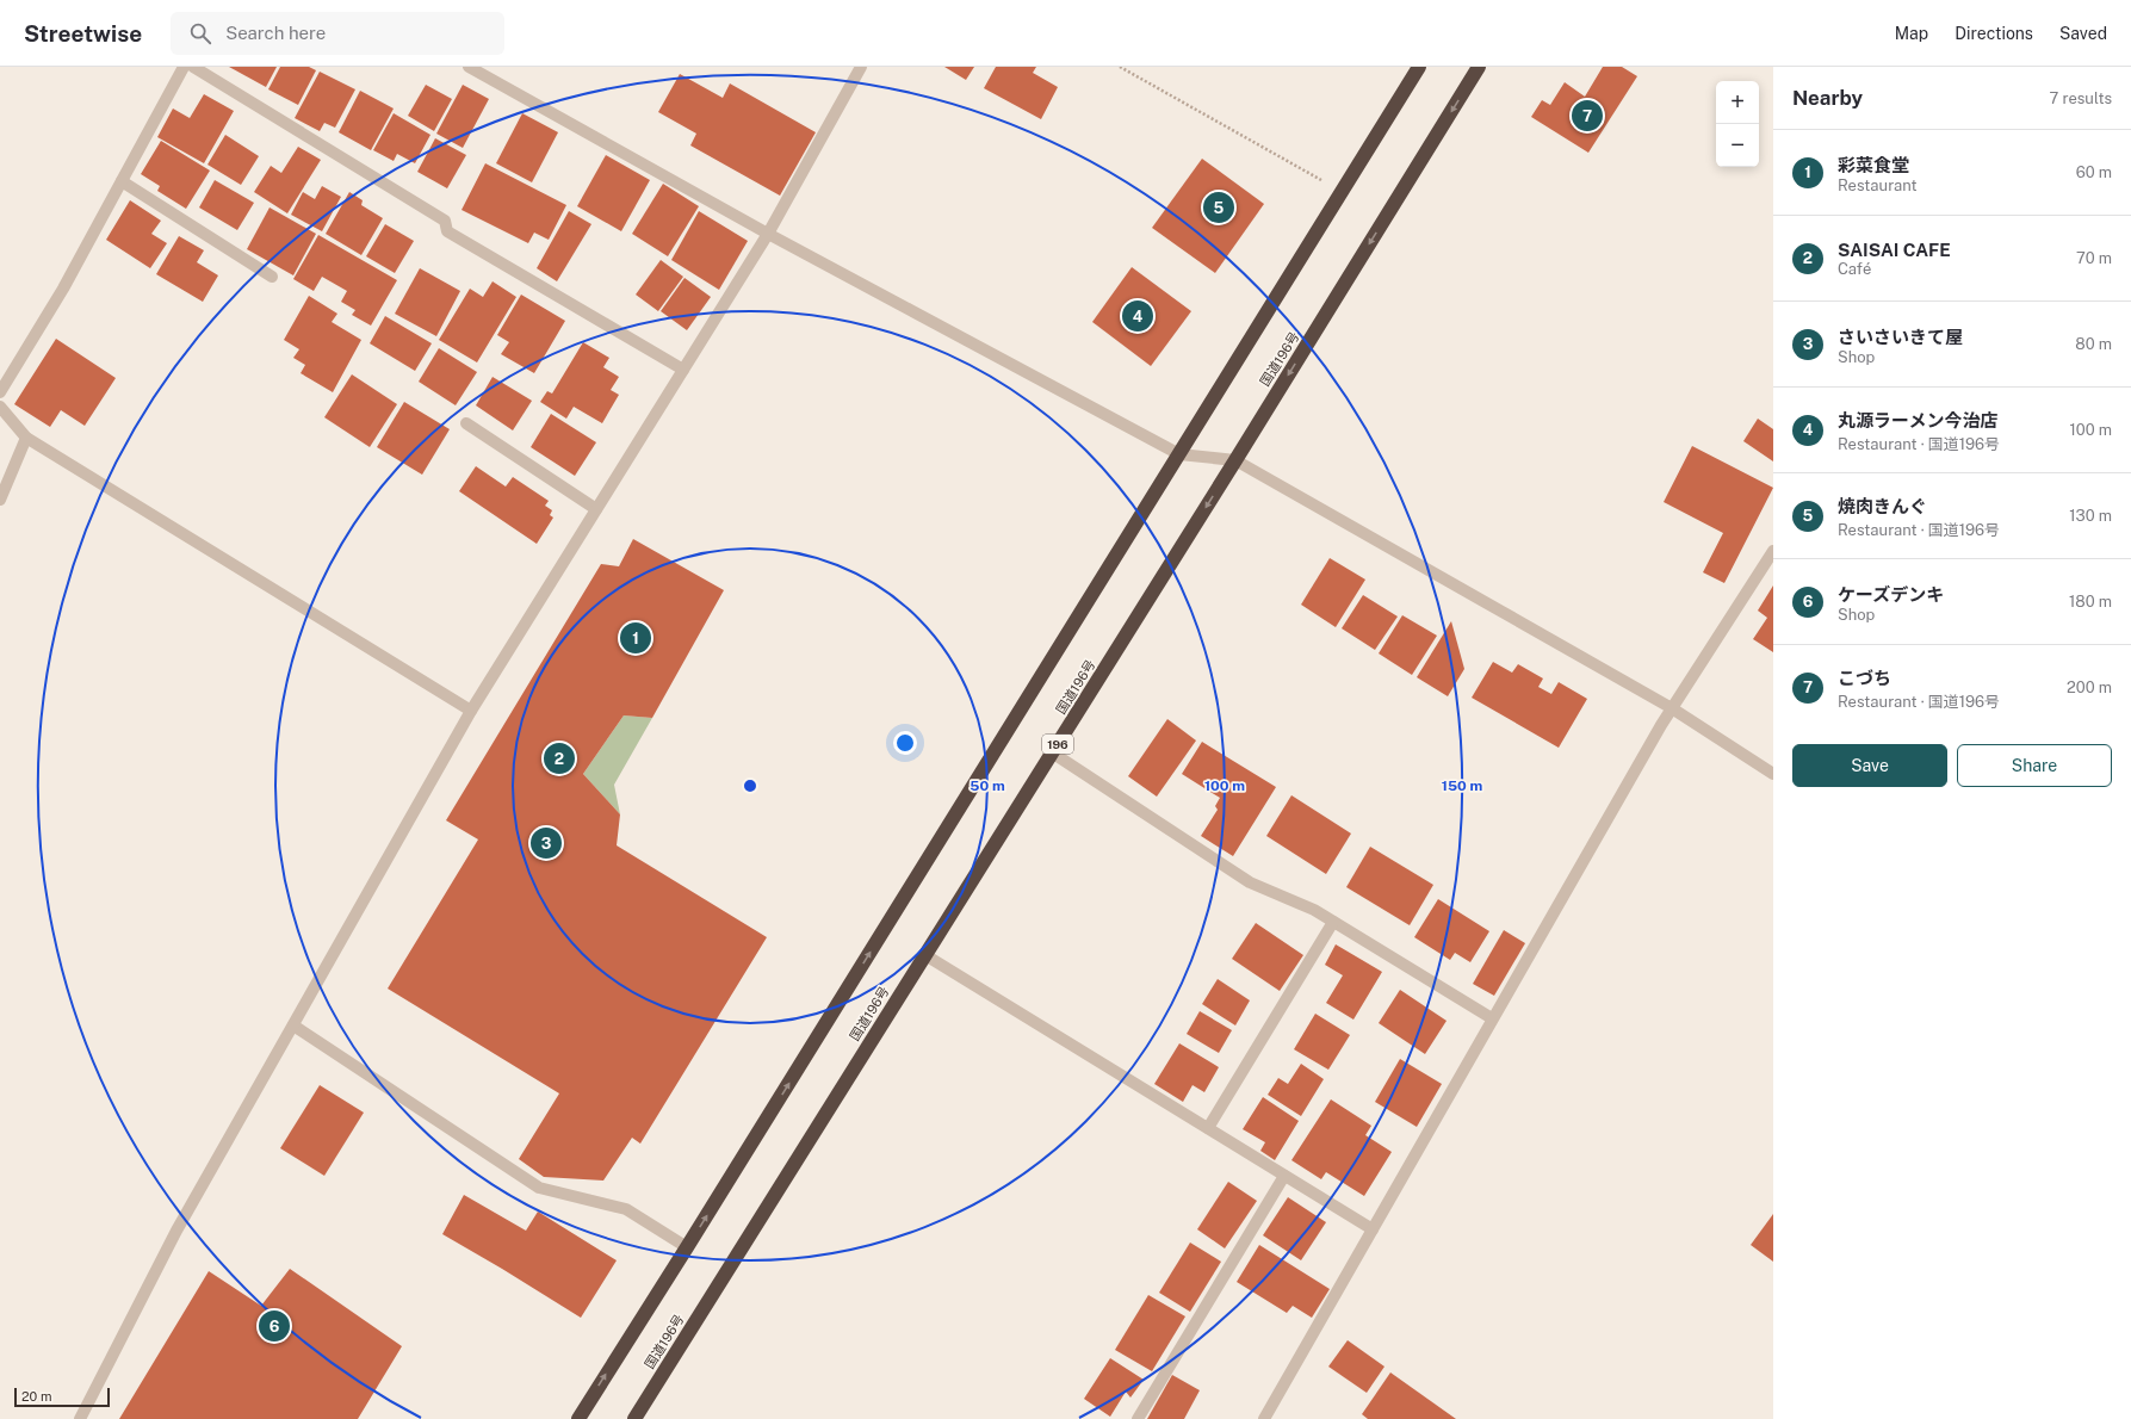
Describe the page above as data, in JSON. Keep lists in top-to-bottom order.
{
  "streets": {
    "highway": ["国道196号", "196"]
  },
  "scale_bar": "20 m",
  "page": {
    "header": "Streetwise",
    "search": "Search here",
    "nav": ["Map", "Directions", "Saved"],
    "heading": ["Nearby", "7 results"],
    "map_buttons": ["+", "−"],
    "pins": [
      "7",
      "5",
      "4",
      "1",
      "2",
      "3",
      "6"
    ],
    "list": [
      {
        "mark": "1",
        "name": "彩菜食堂",
        "note": "Restaurant",
        "value": "60 m"
      },
      {
        "mark": "2",
        "name": "SAISAI CAFE",
        "note": "Café",
        "value": "70 m"
      },
      {
        "mark": "3",
        "name": "さいさいきて屋",
        "note": "Shop",
        "value": "80 m"
      },
      {
        "mark": "4",
        "name": "丸源ラーメン今治店",
        "note": "Restaurant · 国道196号",
        "value": "100 m"
      },
      {
        "mark": "5",
        "name": "焼肉きんぐ",
        "note": "Restaurant · 国道196号",
        "value": "130 m"
      },
      {
        "mark": "6",
        "name": "ケーズデンキ",
        "note": "Shop",
        "value": "180 m"
      },
      {
        "mark": "7",
        "name": "こづち",
        "note": "Restaurant · 国道196号",
        "value": "200 m"
      }
    ],
    "buttons": ["Save", "Share"],
    "scale": "20 m"
  },
  "rings": ["50 m", "100 m", "150 m"]
}
